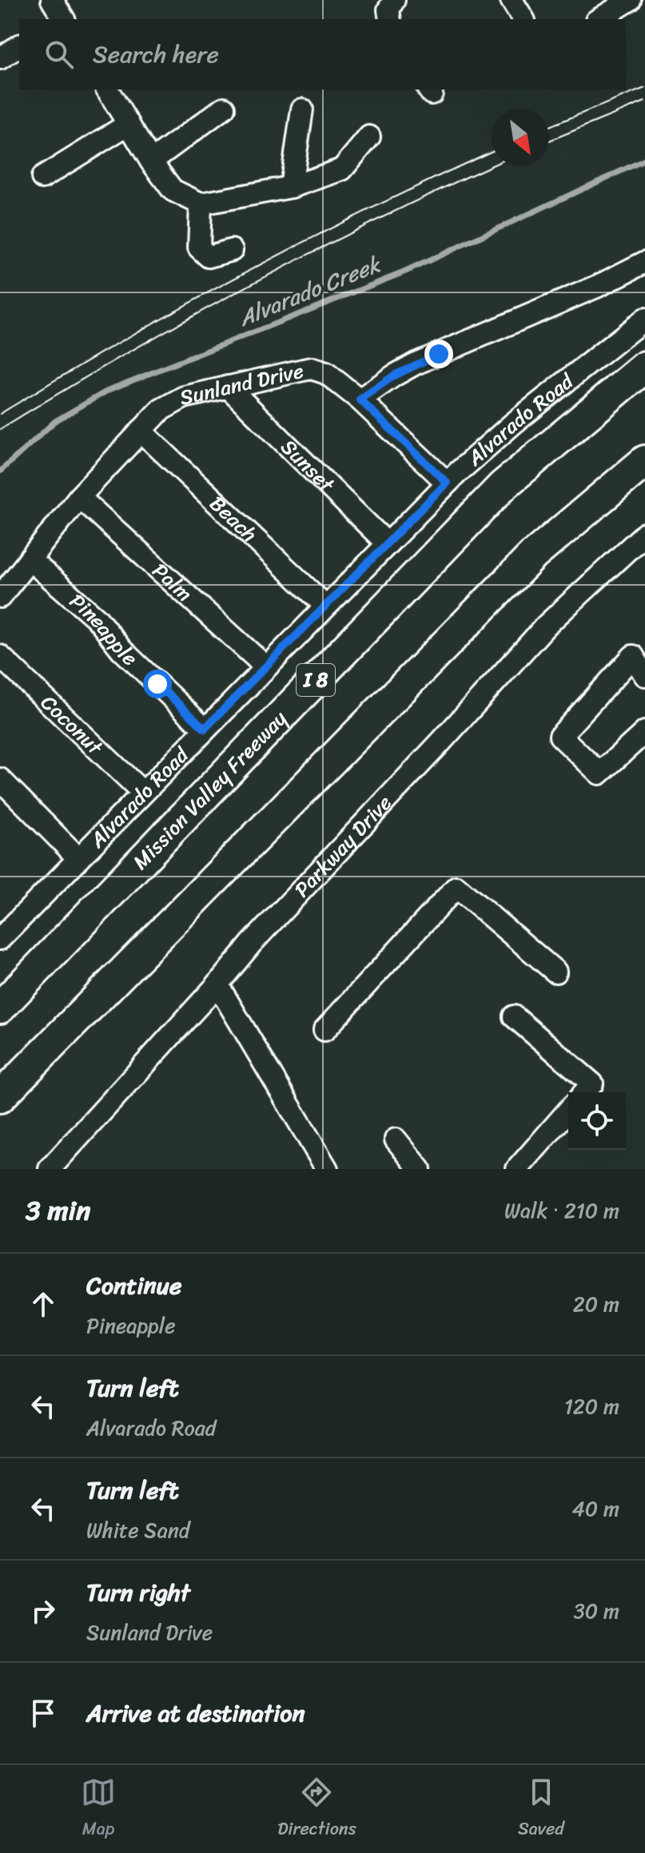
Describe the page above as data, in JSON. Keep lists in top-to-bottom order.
{
  "streets": {
    "highway": ["I 8", "Mission Valley Freeway"],
    "street": [
      "Sunland Drive",
      "Alvarado Road",
      "Sunset",
      "Beach",
      "Palm",
      "Pineapple",
      "Coconut",
      "Parkway Drive"
    ]
  },
  "crossings": [
    ["Sunland Drive", "Alvarado Road"],
    ["Sunland Drive", "Sunset"],
    ["Sunland Drive", "Beach"],
    ["Sunland Drive", "Palm"],
    ["Sunland Drive", "Pineapple"],
    ["Alvarado Road", "Sunset"],
    ["Alvarado Road", "Beach"],
    ["Alvarado Road", "Palm"],
    ["Alvarado Road", "Pineapple"],
    ["Alvarado Road", "Coconut"]
  ],
  "water": ["Alvarado Creek"],
  "north": "bottom right",
  "page": {
    "search": "Search here",
    "heading": ["3 min", "Walk · 210 m"],
    "list": [
      ["Continue", "Pineapple", "20 m"],
      ["Turn left", "Alvarado Road", "120 m"],
      ["Turn left", "White Sand", "40 m"],
      ["Turn right", "Sunland Drive", "30 m"],
      "Arrive at destination"
    ],
    "nav": ["Map", "Directions", "Saved"]
  }
}
